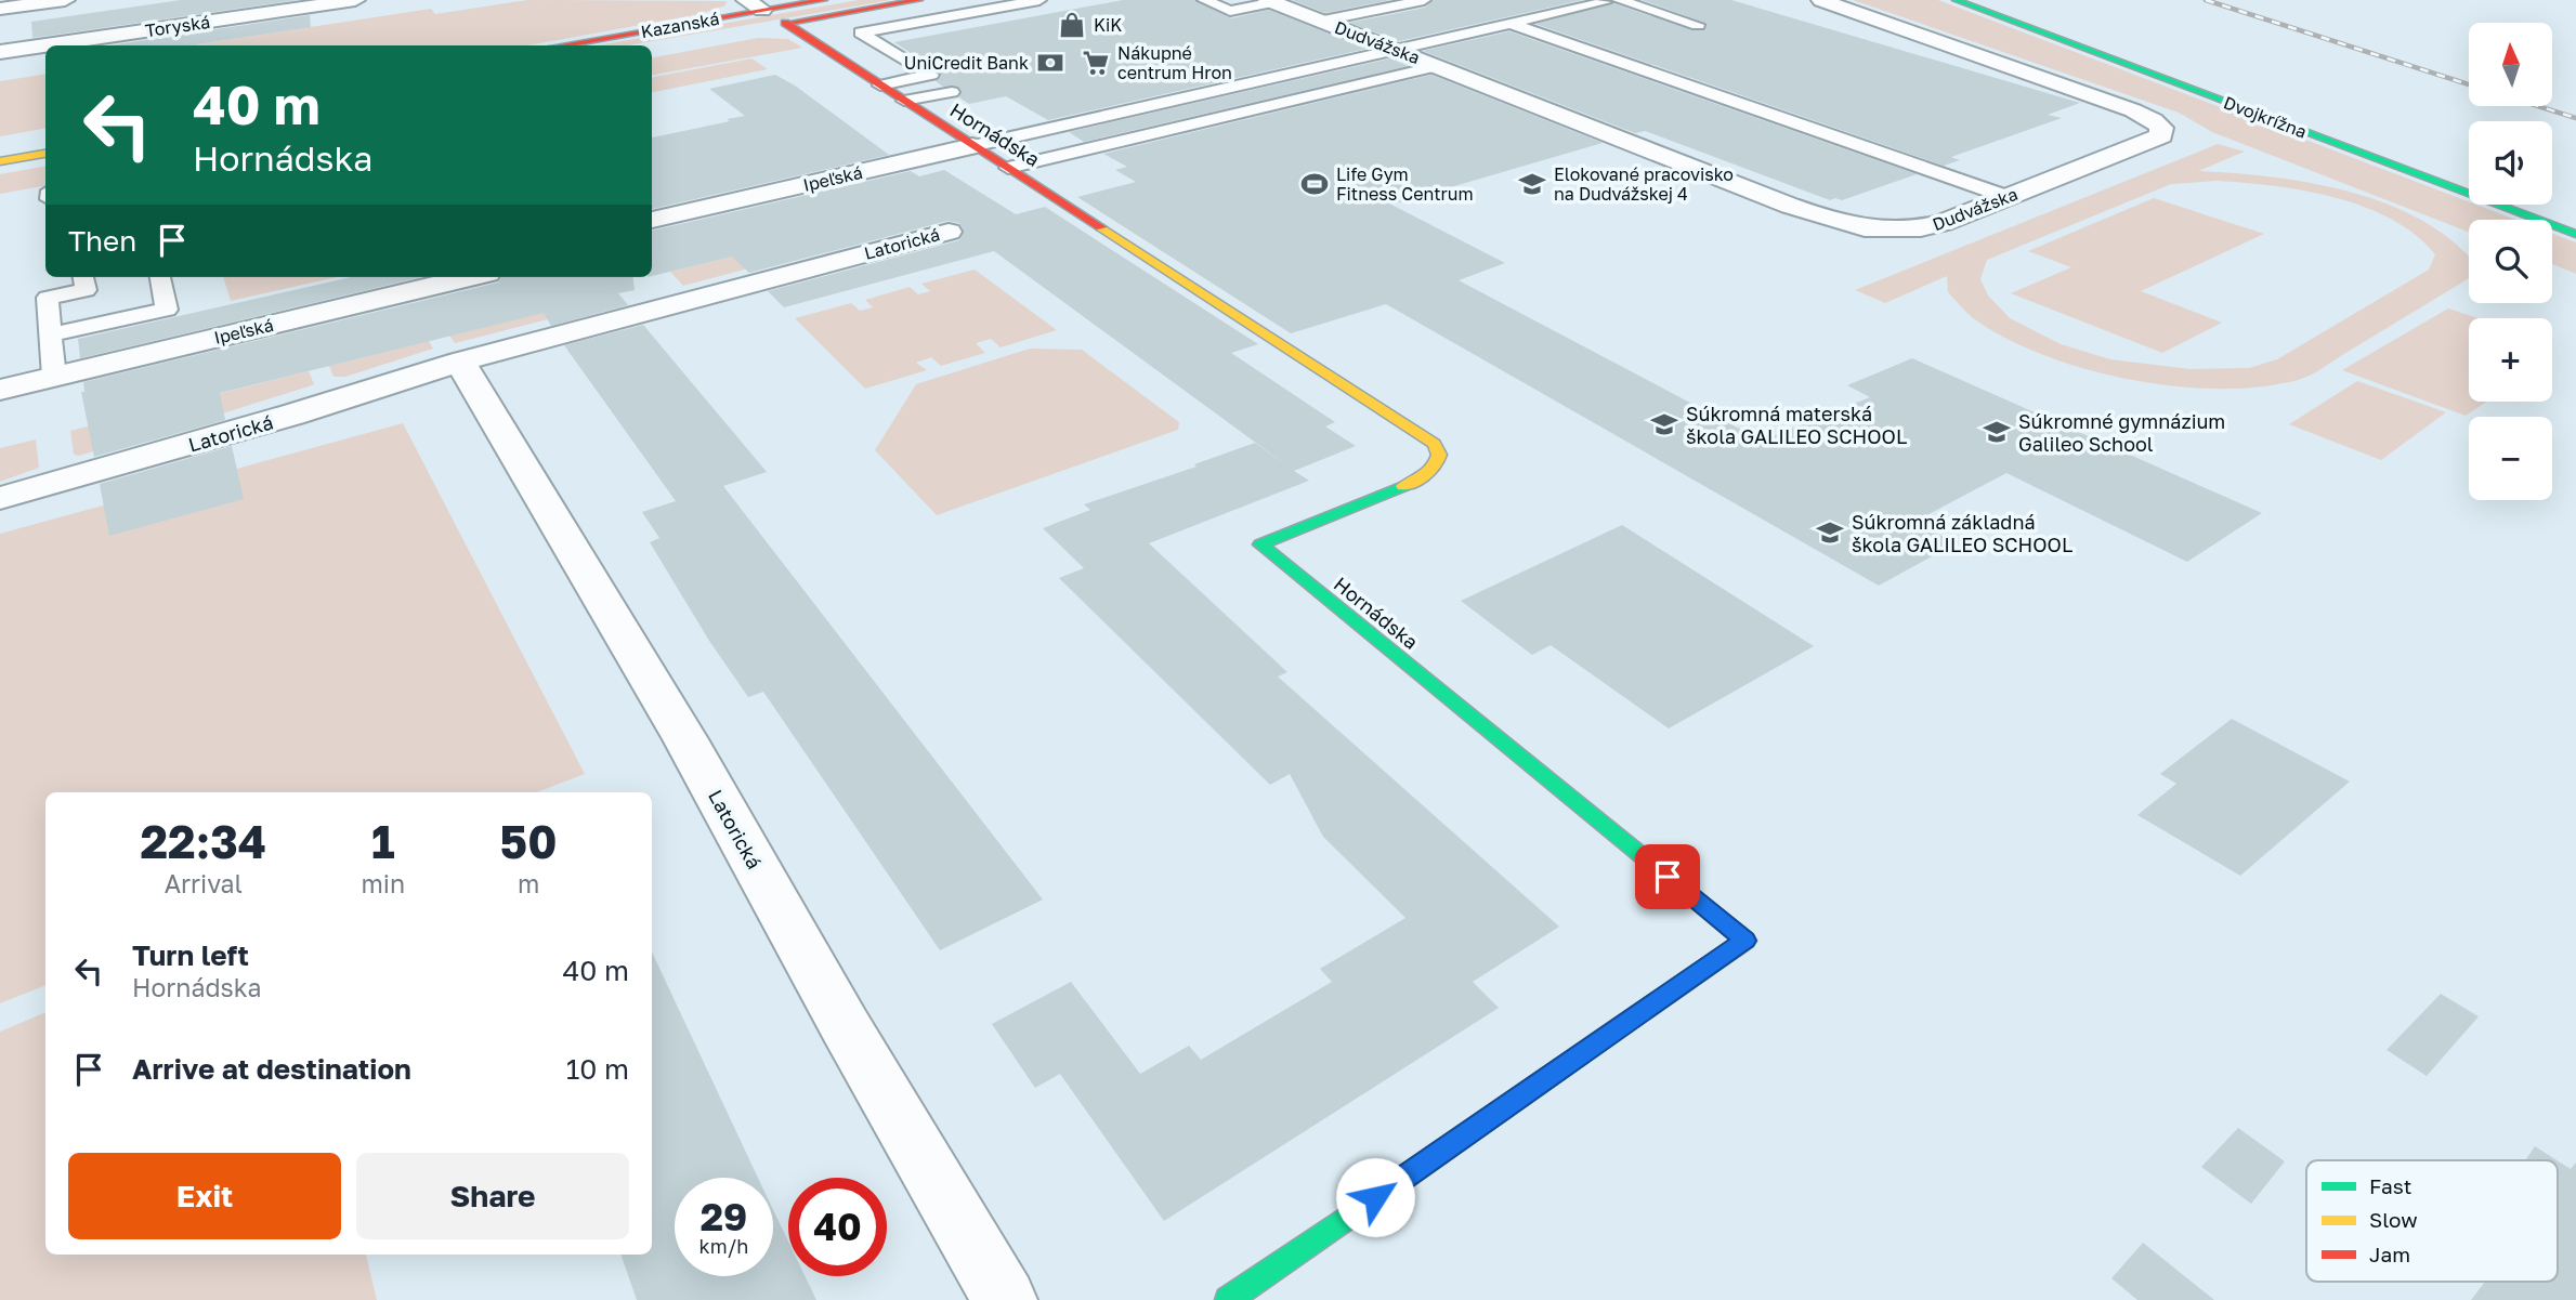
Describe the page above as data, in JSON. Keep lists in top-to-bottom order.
{
  "streets": {
    "street": [
      "Kazanská",
      "Toryská",
      "Dudvážska",
      "Dvojkrížna",
      "Hornádska",
      "Ipeľská",
      "Latorická"
    ]
  },
  "crossings": [
    ["Kazanská", "Hornádska"],
    ["Hornádska", "Ipeľská"]
  ],
  "places": {
    "shop": ["KiK"],
    "bank": ["UniCredit Bank"],
    "supermarket": ["Nákupné centrum Hron"],
    "sports": ["Life Gym Fitness Centrum"],
    "school or university": [
      "Elokované pracovisko na Dudvážskej 4",
      "Súkromná materská škola GALILEO SCHOOL",
      "Súkromné gymnázium Galileo School",
      "Súkromná základná škola GALILEO SCHOOL"
    ]
  },
  "legend": ["Fast", "Slow", "Jam"],
  "north": "top",
  "page": {
    "map_buttons": ["+", "−"],
    "turn": ["40 m", "Hornádska"],
    "then": "Then",
    "eta": [
      "22:34",
      "Arrival",
      "1",
      "min",
      "50",
      "m"
    ],
    "list": [
      {
        "name": "Turn left",
        "note": "Hornádska",
        "value": "40 m"
      },
      {
        "name": "Arrive at destination",
        "value": "10 m"
      }
    ],
    "buttons": ["Exit", "Share"],
    "speed": "29 km/h",
    "limit": "40"
  }
}
